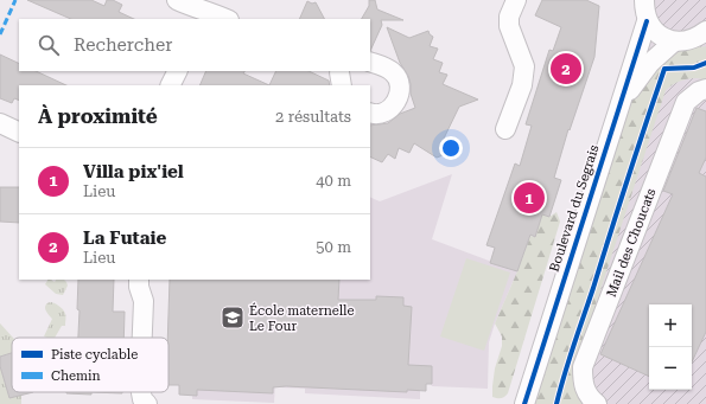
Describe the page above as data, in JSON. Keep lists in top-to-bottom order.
{
  "streets": {
    "street": ["Boulevard du Segrais", "Mail des Choucats"]
  },
  "places": {
    "school or university": ["École maternelle Le Four"]
  },
  "legend": ["Piste cyclable", "Chemin"],
  "page": {
    "search": "Rechercher",
    "pins": ["2", "1"],
    "heading": ["À proximité", "2 résultats"],
    "list": [
      {
        "mark": "1",
        "name": "Villa pix'iel",
        "note": "Lieu",
        "value": "40 m"
      },
      {
        "mark": "2",
        "name": "La Futaie",
        "note": "Lieu",
        "value": "50 m"
      }
    ],
    "map_buttons": ["+", "−"]
  }
}
